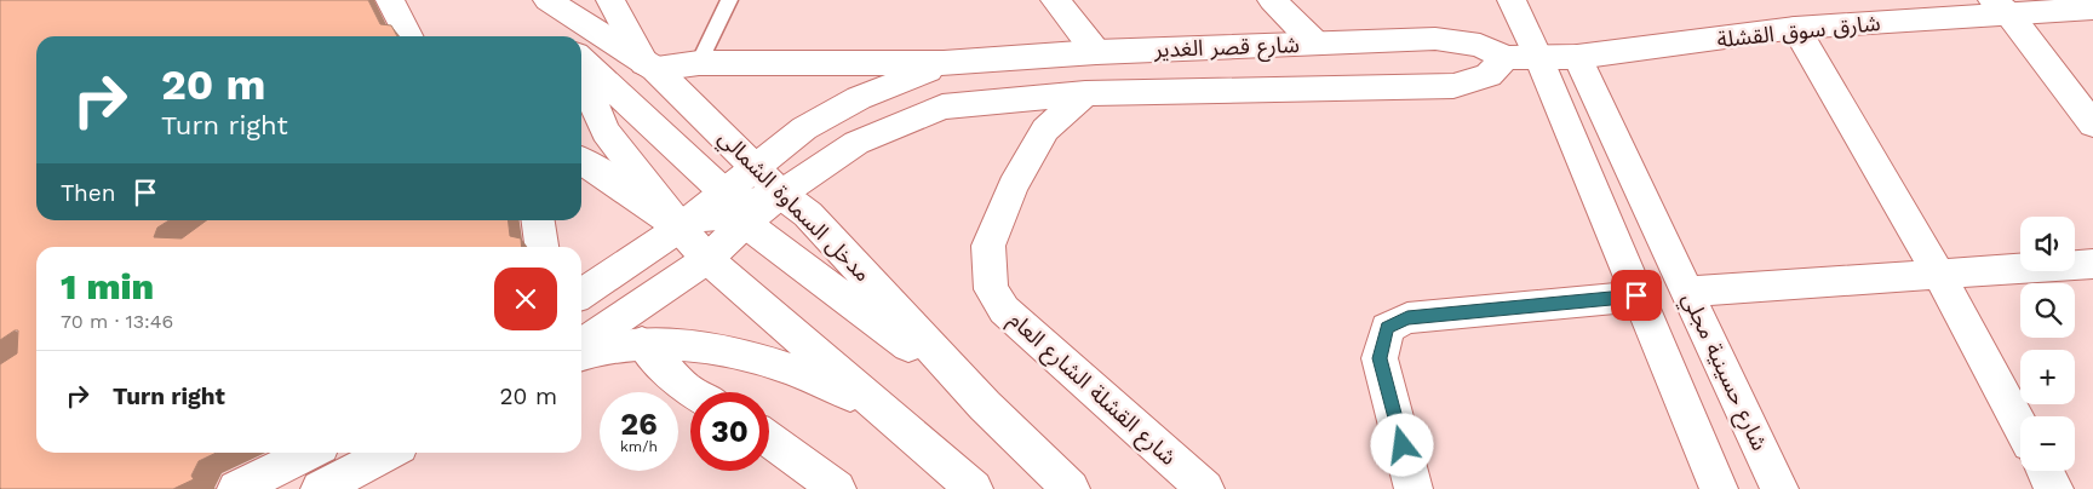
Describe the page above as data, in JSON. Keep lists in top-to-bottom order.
{
  "streets": {
    "main road": [
      "شارق سوق القشلة",
      "شارع قصر الغدير",
      "مدخل السماوة الشمالي",
      "شارع حسينية مجلي",
      "شارع القشلة الشارع العام"
    ]
  },
  "crossings": [
    ["شارق سوق القشلة", "شارع قصر الغدير"],
    ["شارق سوق القشلة", "شارع حسينية مجلي"],
    ["شارع قصر الغدير", "مدخل السماوة الشمالي"]
  ],
  "page": {
    "turn": ["20 m", "Turn right"],
    "then": "Then",
    "map_buttons": ["+", "−"],
    "heading": ["1 min", "70 m · 13:46"],
    "list": [
      {
        "name": "Turn right",
        "value": "20 m"
      }
    ],
    "speed": "26 km/h",
    "limit": "30"
  }
}
